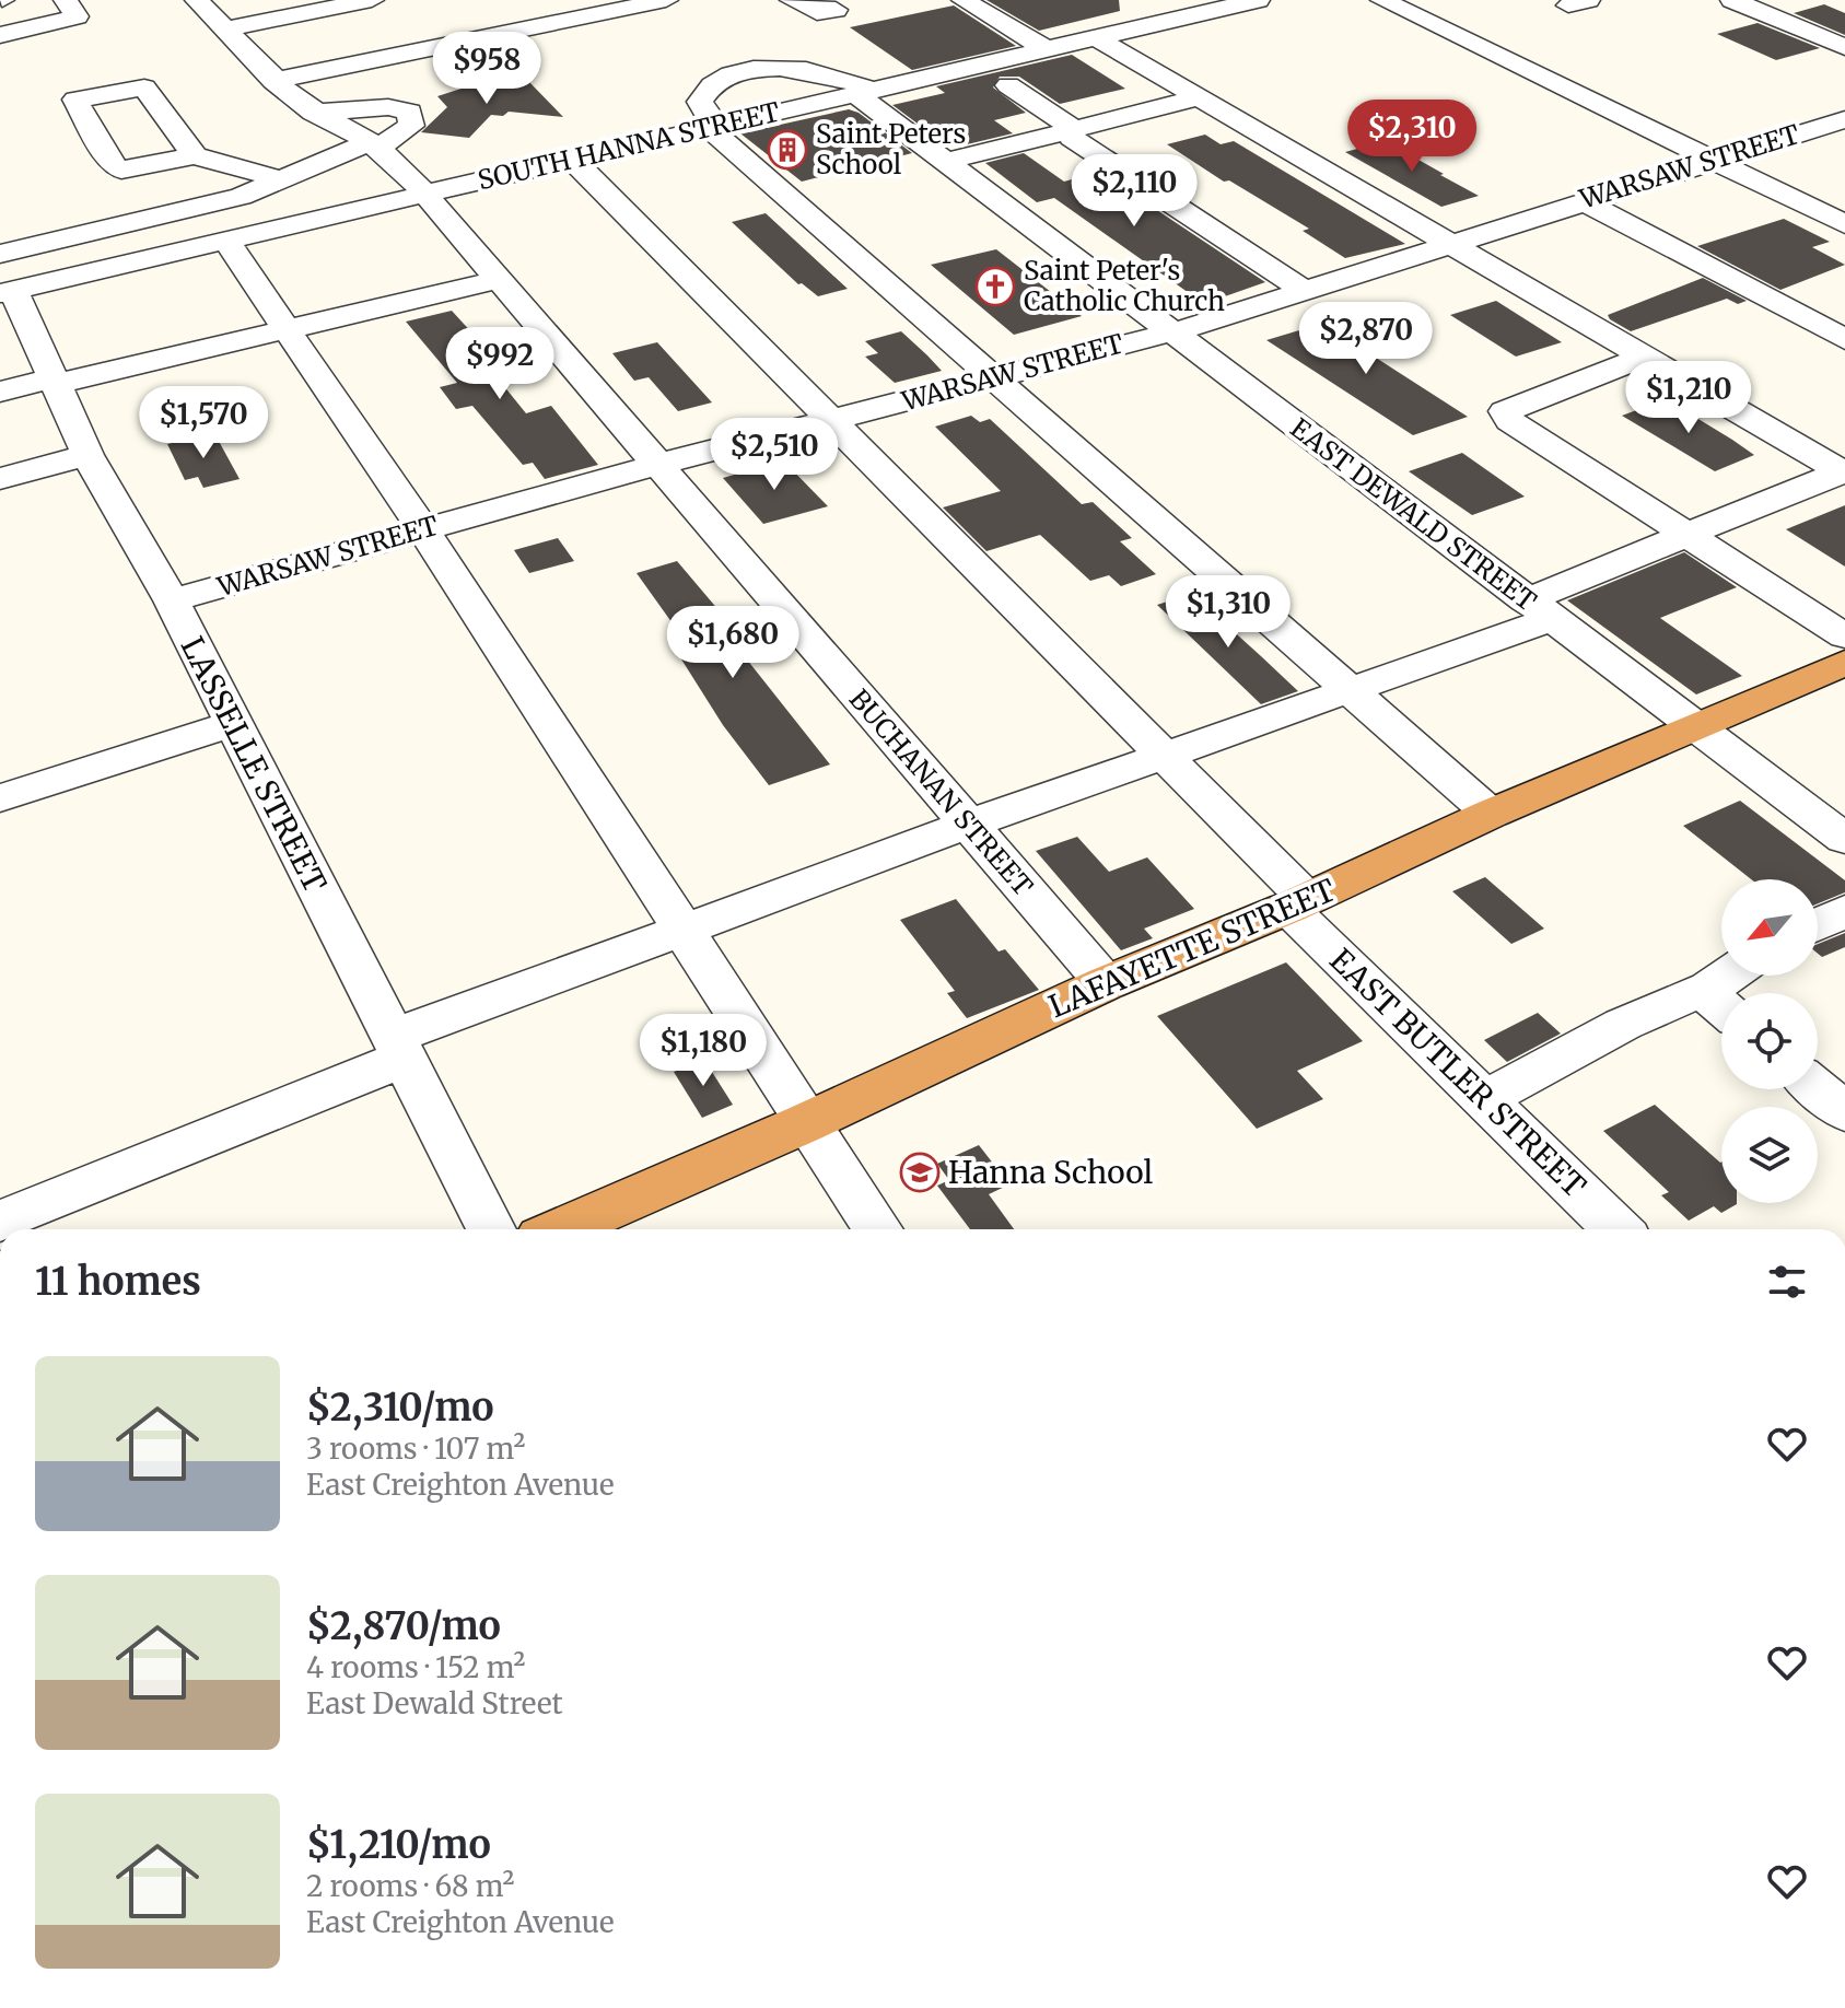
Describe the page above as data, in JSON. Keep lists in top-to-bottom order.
{
  "streets": {
    "highway": ["LAFAYETTE STREET"],
    "street": [
      "SOUTH HANNA STREET",
      "WARSAW STREET",
      "EAST DEWALD STREET",
      "LASSELLE STREET",
      "BUCHANAN STREET",
      "EAST BUTLER STREET"
    ]
  },
  "crossings": [
    ["SOUTH HANNA STREET", "EAST DEWALD STREET"],
    ["SOUTH HANNA STREET", "LASSELLE STREET"],
    ["SOUTH HANNA STREET", "BUCHANAN STREET"],
    ["SOUTH HANNA STREET", "EAST BUTLER STREET"],
    ["WARSAW STREET", "EAST DEWALD STREET"],
    ["WARSAW STREET", "LASSELLE STREET"],
    ["WARSAW STREET", "BUCHANAN STREET"],
    ["WARSAW STREET", "EAST BUTLER STREET"],
    ["EAST DEWALD STREET", "LAFAYETTE STREET"],
    ["BUCHANAN STREET", "LAFAYETTE STREET"],
    ["LAFAYETTE STREET", "EAST BUTLER STREET"]
  ],
  "places": {
    "building": ["Saint Peters School"],
    "church": ["Saint Peter's Catholic Church"],
    "school or university": ["Hanna School"]
  },
  "north": "bottom left",
  "page": {
    "price": [
      "$958",
      "$2,310",
      "$2,110",
      "$2,870",
      "$992",
      "$1,210",
      "$1,570",
      "$2,510",
      "$1,310",
      "$1,680",
      "$1,180"
    ],
    "heading": "11 homes",
    "list": [
      {
        "name": "$2,310/mo",
        "note": "3 rooms · 107 m² · East Creighton Avenue"
      },
      {
        "name": "$2,870/mo",
        "note": "4 rooms · 152 m² · East Dewald Street"
      },
      {
        "name": "$1,210/mo",
        "note": "2 rooms · 68 m² · East Creighton Avenue"
      }
    ]
  }
}
